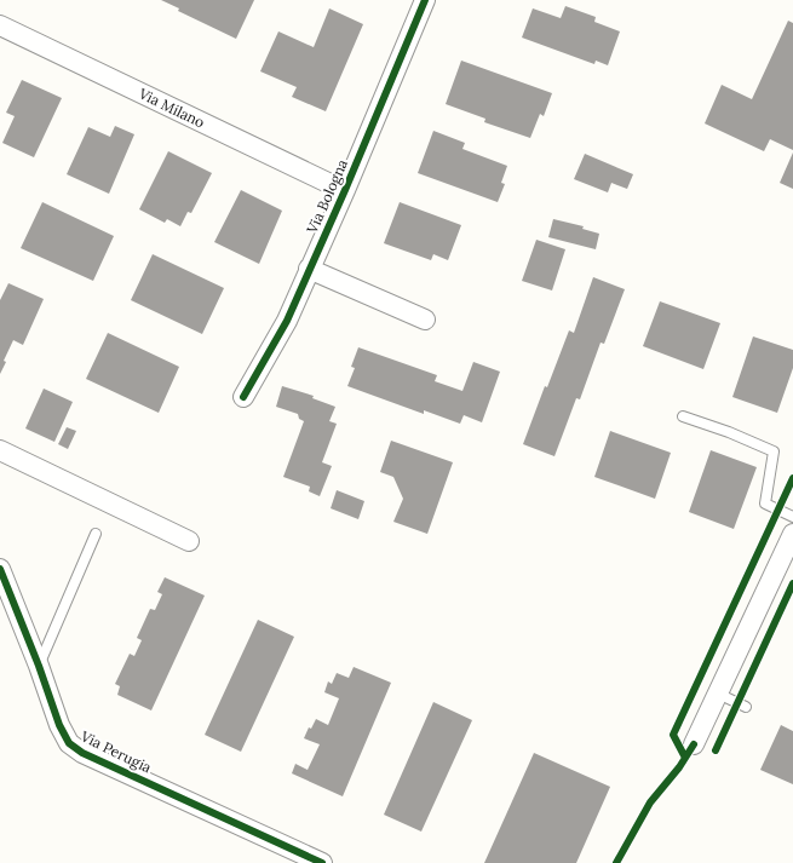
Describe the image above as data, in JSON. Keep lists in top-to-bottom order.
{
  "streets": {
    "street": ["Via Milano", "Via Bologna", "Via Perugia"]
  },
  "crossings": [
    ["Via Milano", "Via Bologna"]
  ]
}
